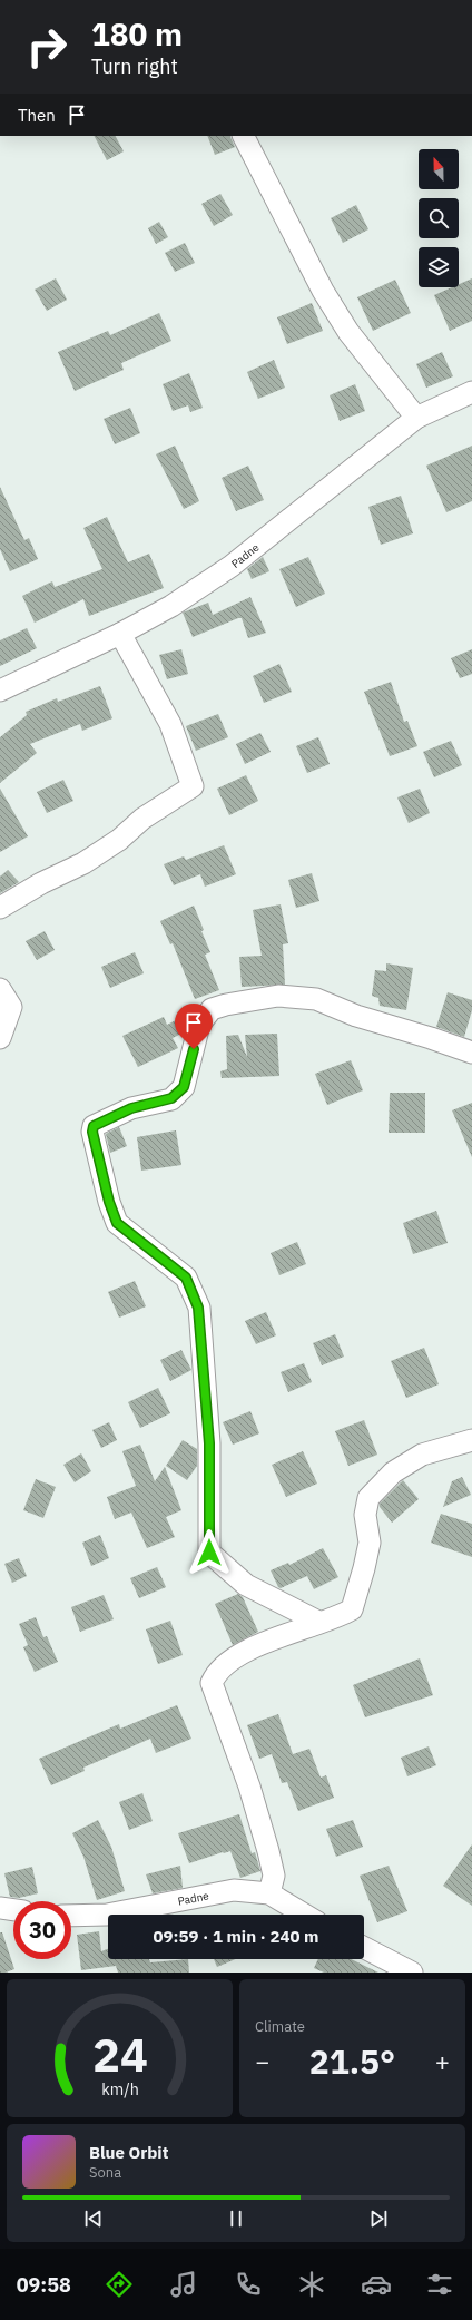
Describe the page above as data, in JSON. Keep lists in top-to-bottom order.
{
  "streets": {
    "street": ["Padne"]
  },
  "north": "top",
  "page": {
    "turn": ["180 m", "Turn right"],
    "then": "Then",
    "limit": "30",
    "trip": "09:59 · 1 min · 240 m",
    "tile": "Climate",
    "heat": ["−", "21.5°", "+"],
    "song": ["Blue Orbit", "Sona"],
    "tabs": "09:58",
    "gauge": ["24", "km/h"]
  }
}
